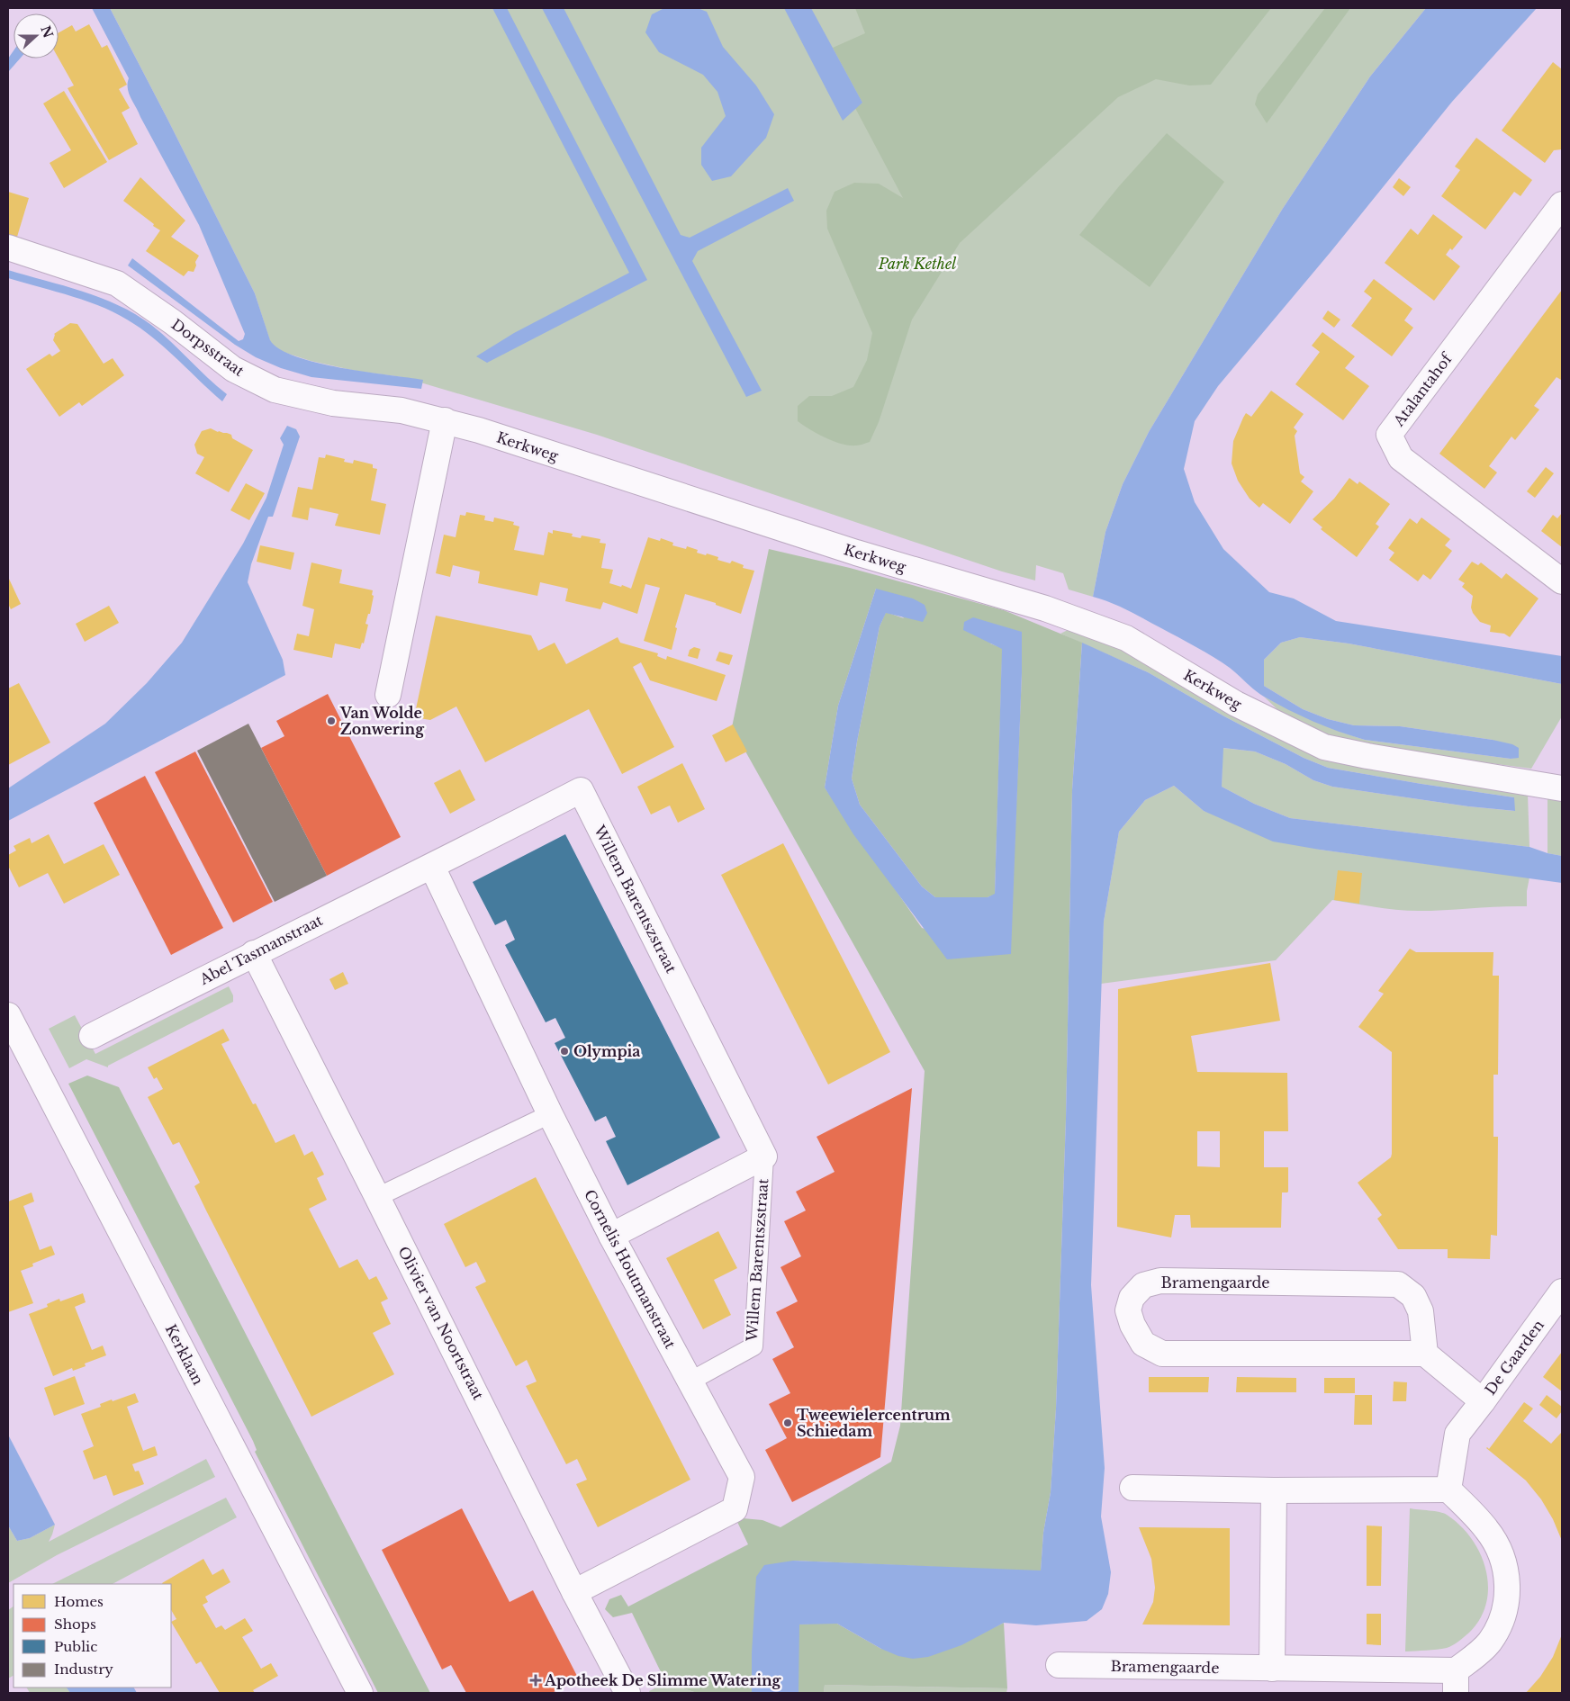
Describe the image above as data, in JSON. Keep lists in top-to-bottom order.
{
  "streets": {
    "street": [
      "Dorpsstraat",
      "Atalantahof",
      "Kerkweg",
      "Willem Barentszstraat",
      "Abel Tasmanstraat",
      "Cornelis Houtmanstraat",
      "Bramengaarde",
      "Olivier van Noortstraat",
      "Kerklaan",
      "De Gaarden"
    ]
  },
  "crossings": [
    ["Dorpsstraat", "Kerkweg"],
    ["Willem Barentszstraat", "Abel Tasmanstraat"],
    ["Willem Barentszstraat", "Cornelis Houtmanstraat"],
    ["Abel Tasmanstraat", "Cornelis Houtmanstraat"],
    ["Abel Tasmanstraat", "Olivier van Noortstraat"],
    ["Cornelis Houtmanstraat", "Olivier van Noortstraat"]
  ],
  "parks": ["Park Kethel"],
  "places": {
    "other": ["Van Wolde Zonwering", "Olympia", "Tweewielercentrum Schiedam"],
    "health": ["Apotheek De Slimme Watering"]
  },
  "legend": [
    "Homes",
    "Shops",
    "Public",
    "Industry"
  ],
  "north": "right"
}
